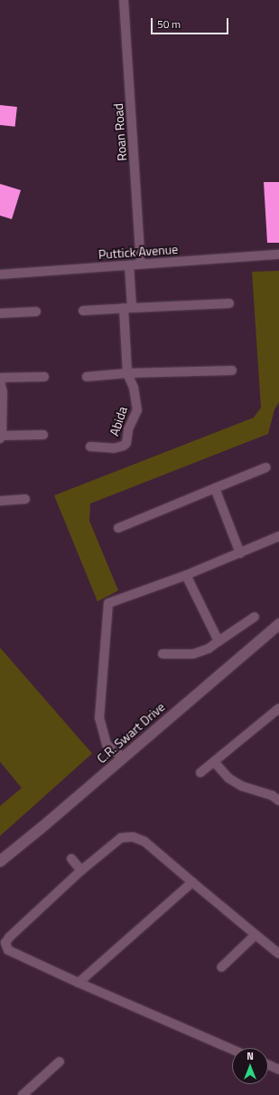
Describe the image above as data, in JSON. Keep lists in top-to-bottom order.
{
  "streets": {
    "street": [
      "Roan Road",
      "Puttick Avenue",
      "Abida",
      "C.R. Swart Drive"
    ]
  },
  "crossings": [
    ["Roan Road", "Puttick Avenue"],
    ["Puttick Avenue", "Abida"]
  ],
  "scale_bar": "50 m",
  "north": "top"
}
